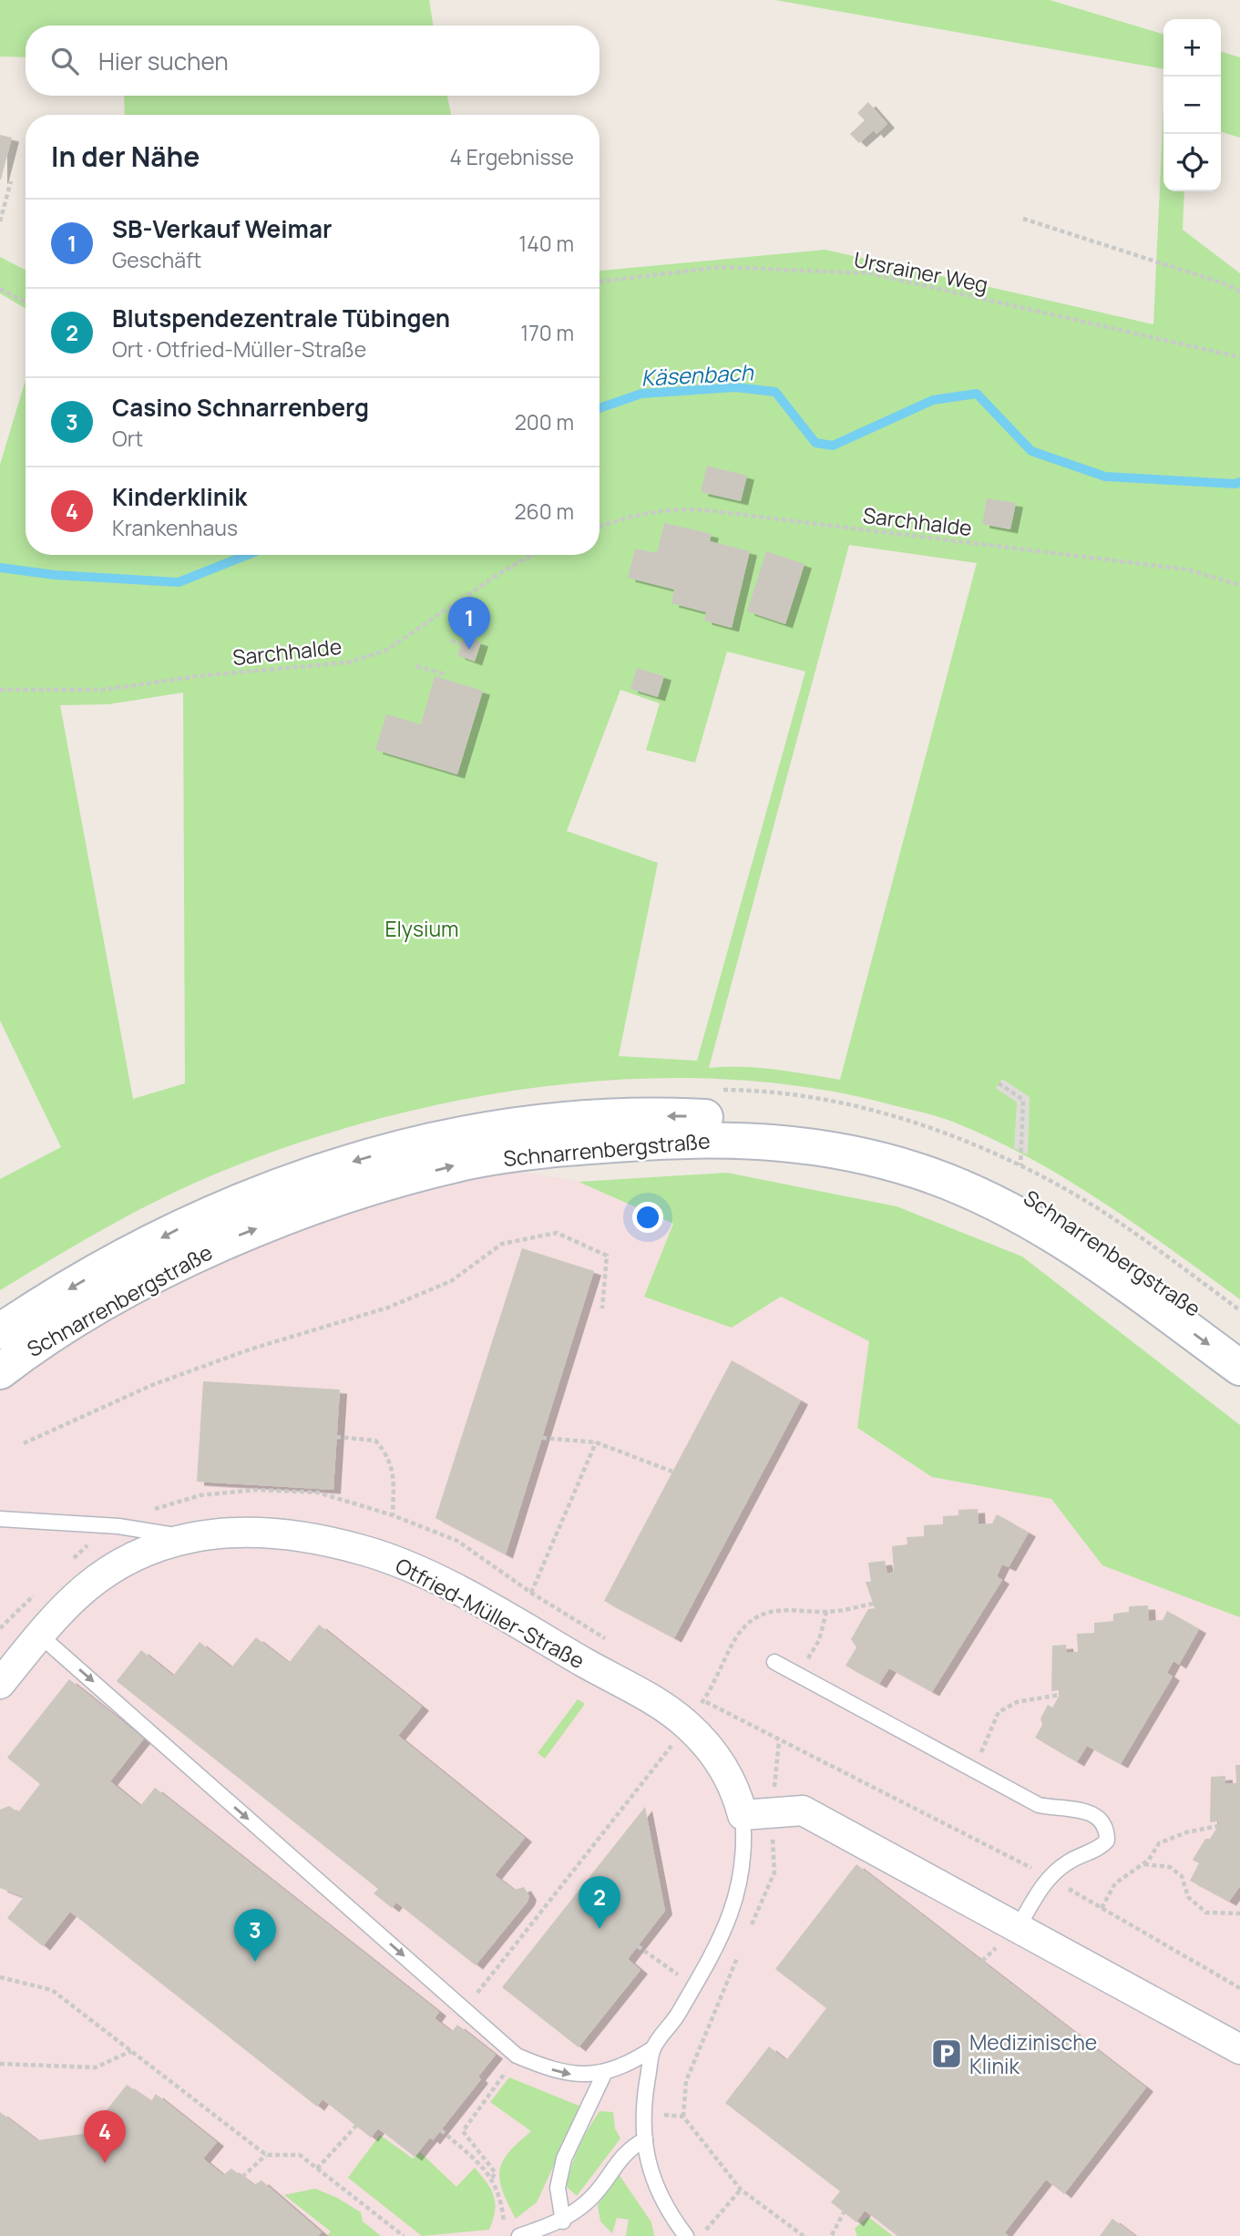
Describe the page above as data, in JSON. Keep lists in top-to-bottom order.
{
  "streets": {
    "street": ["Schnarrenbergstraße", "Otfried-Müller-Straße"],
    "path": ["Ursrainer Weg", "Sarchhalde"]
  },
  "water": ["Käsenbach"],
  "parks": ["Elysium"],
  "places": {
    "parking": ["Medizinische Klinik"]
  },
  "page": {
    "map_buttons": ["+", "−"],
    "search": "Hier suchen",
    "heading": ["In der Nähe", "4 Ergebnisse"],
    "list": [
      {
        "mark": "1",
        "name": "SB-Verkauf Weimar",
        "note": "Geschäft",
        "value": "140 m"
      },
      {
        "mark": "2",
        "name": "Blutspendezentrale Tübingen",
        "note": "Ort · Otfried-Müller-Straße",
        "value": "170 m"
      },
      {
        "mark": "3",
        "name": "Casino Schnarrenberg",
        "note": "Ort",
        "value": "200 m"
      },
      {
        "mark": "4",
        "name": "Kinderklinik",
        "note": "Krankenhaus",
        "value": "260 m"
      }
    ],
    "pins": [
      "1",
      "2",
      "3",
      "4"
    ]
  }
}
